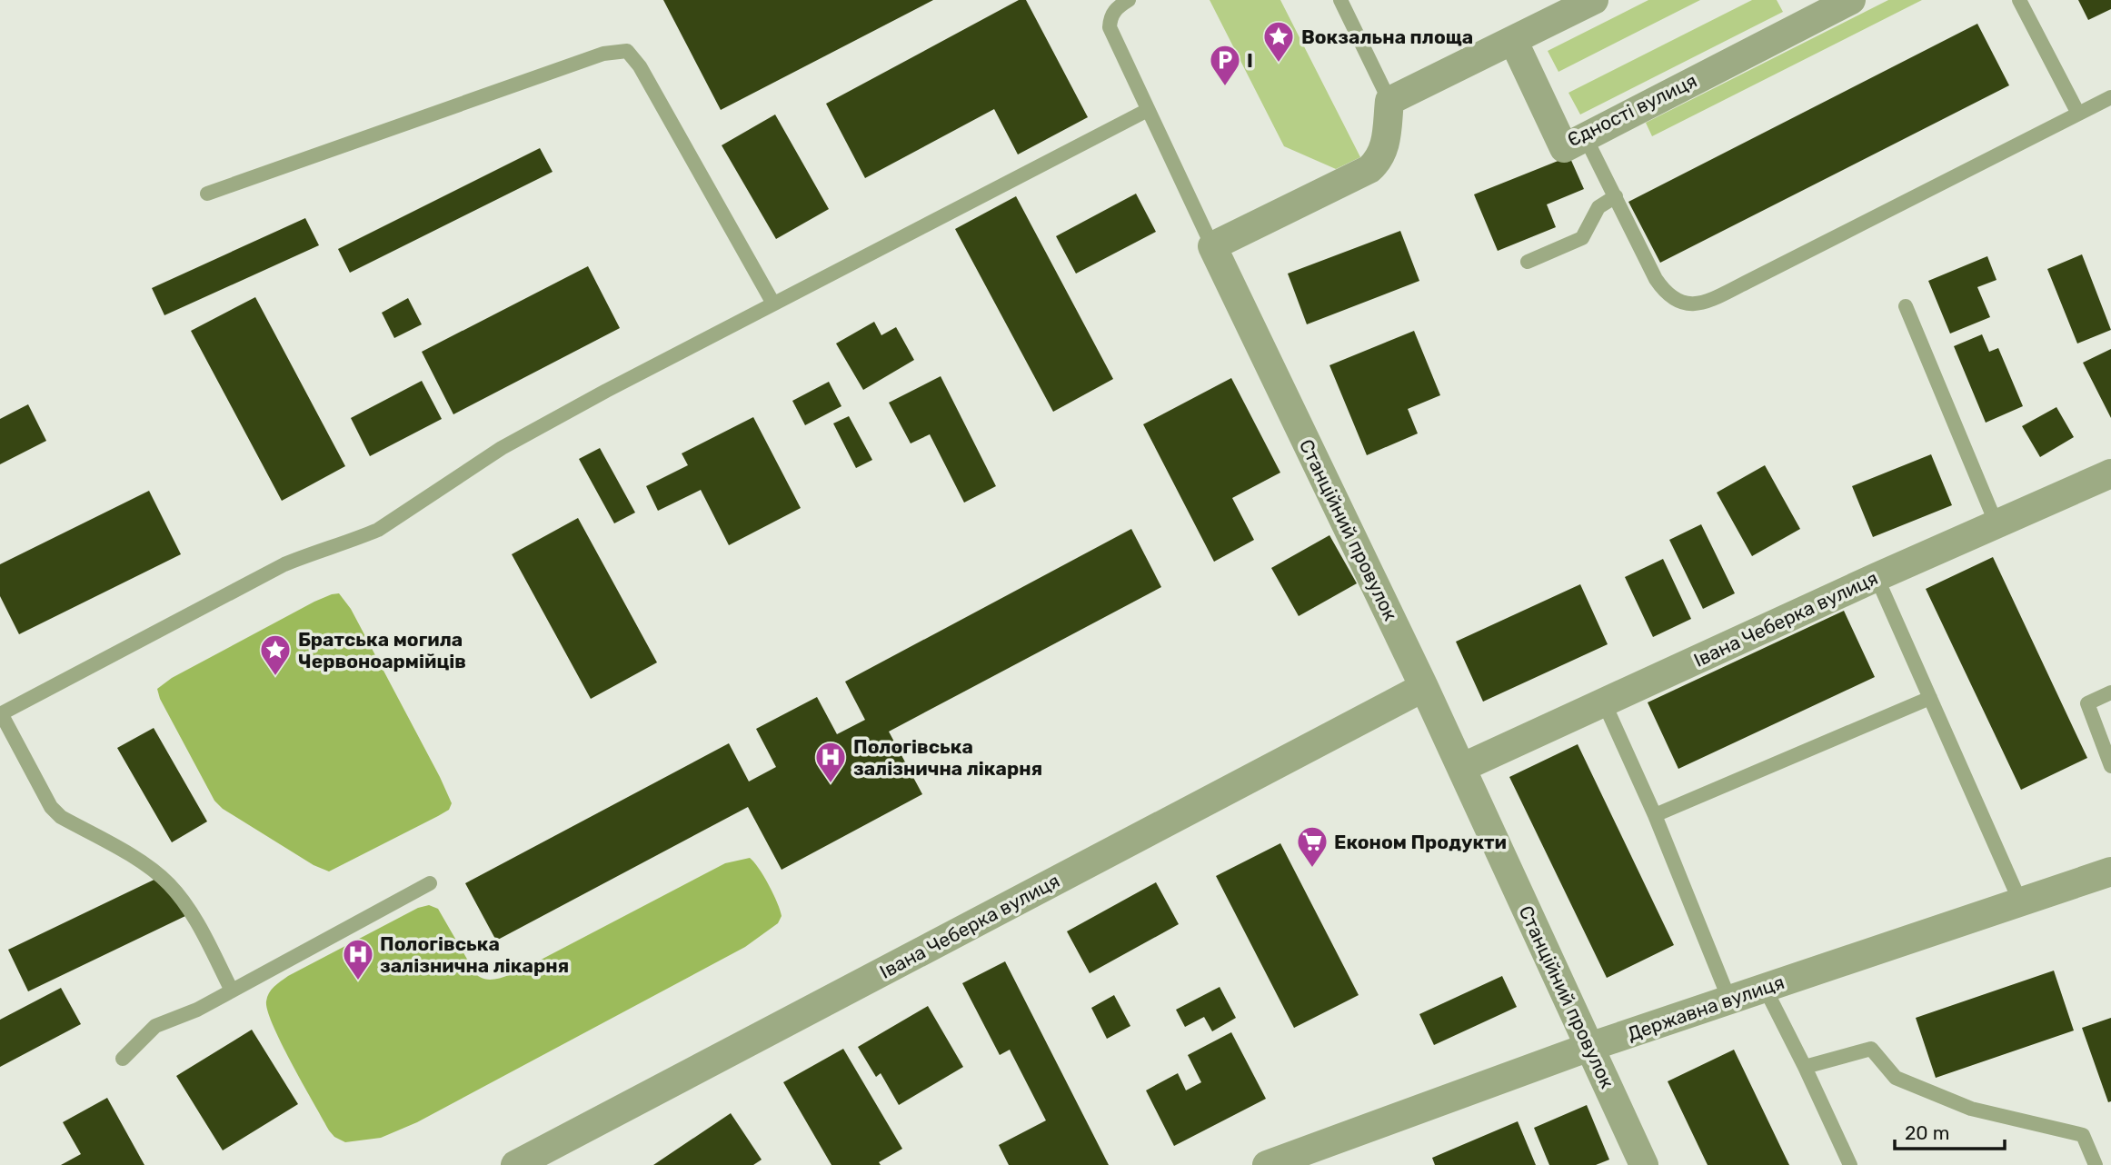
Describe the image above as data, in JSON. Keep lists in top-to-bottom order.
{
  "streets": {
    "street": [
      "Єдності вулиця",
      "Станційний провулок",
      "Івана Чеберка вулиця",
      "Державна вулиця"
    ]
  },
  "crossings": [
    ["Станційний провулок", "Івана Чеберка вулиця"],
    ["Станційний провулок", "Державна вулиця"]
  ],
  "places": {
    "place": ["Вокзальна площа", "Братська могила Червоноармійців"],
    "parking": ["І"],
    "hospital": ["Пологiвська залiзнична лiкарня", "Пологівська залізнична лікарня"],
    "supermarket": ["Економ Продукти"]
  },
  "scale_bar": "20 m"
}
